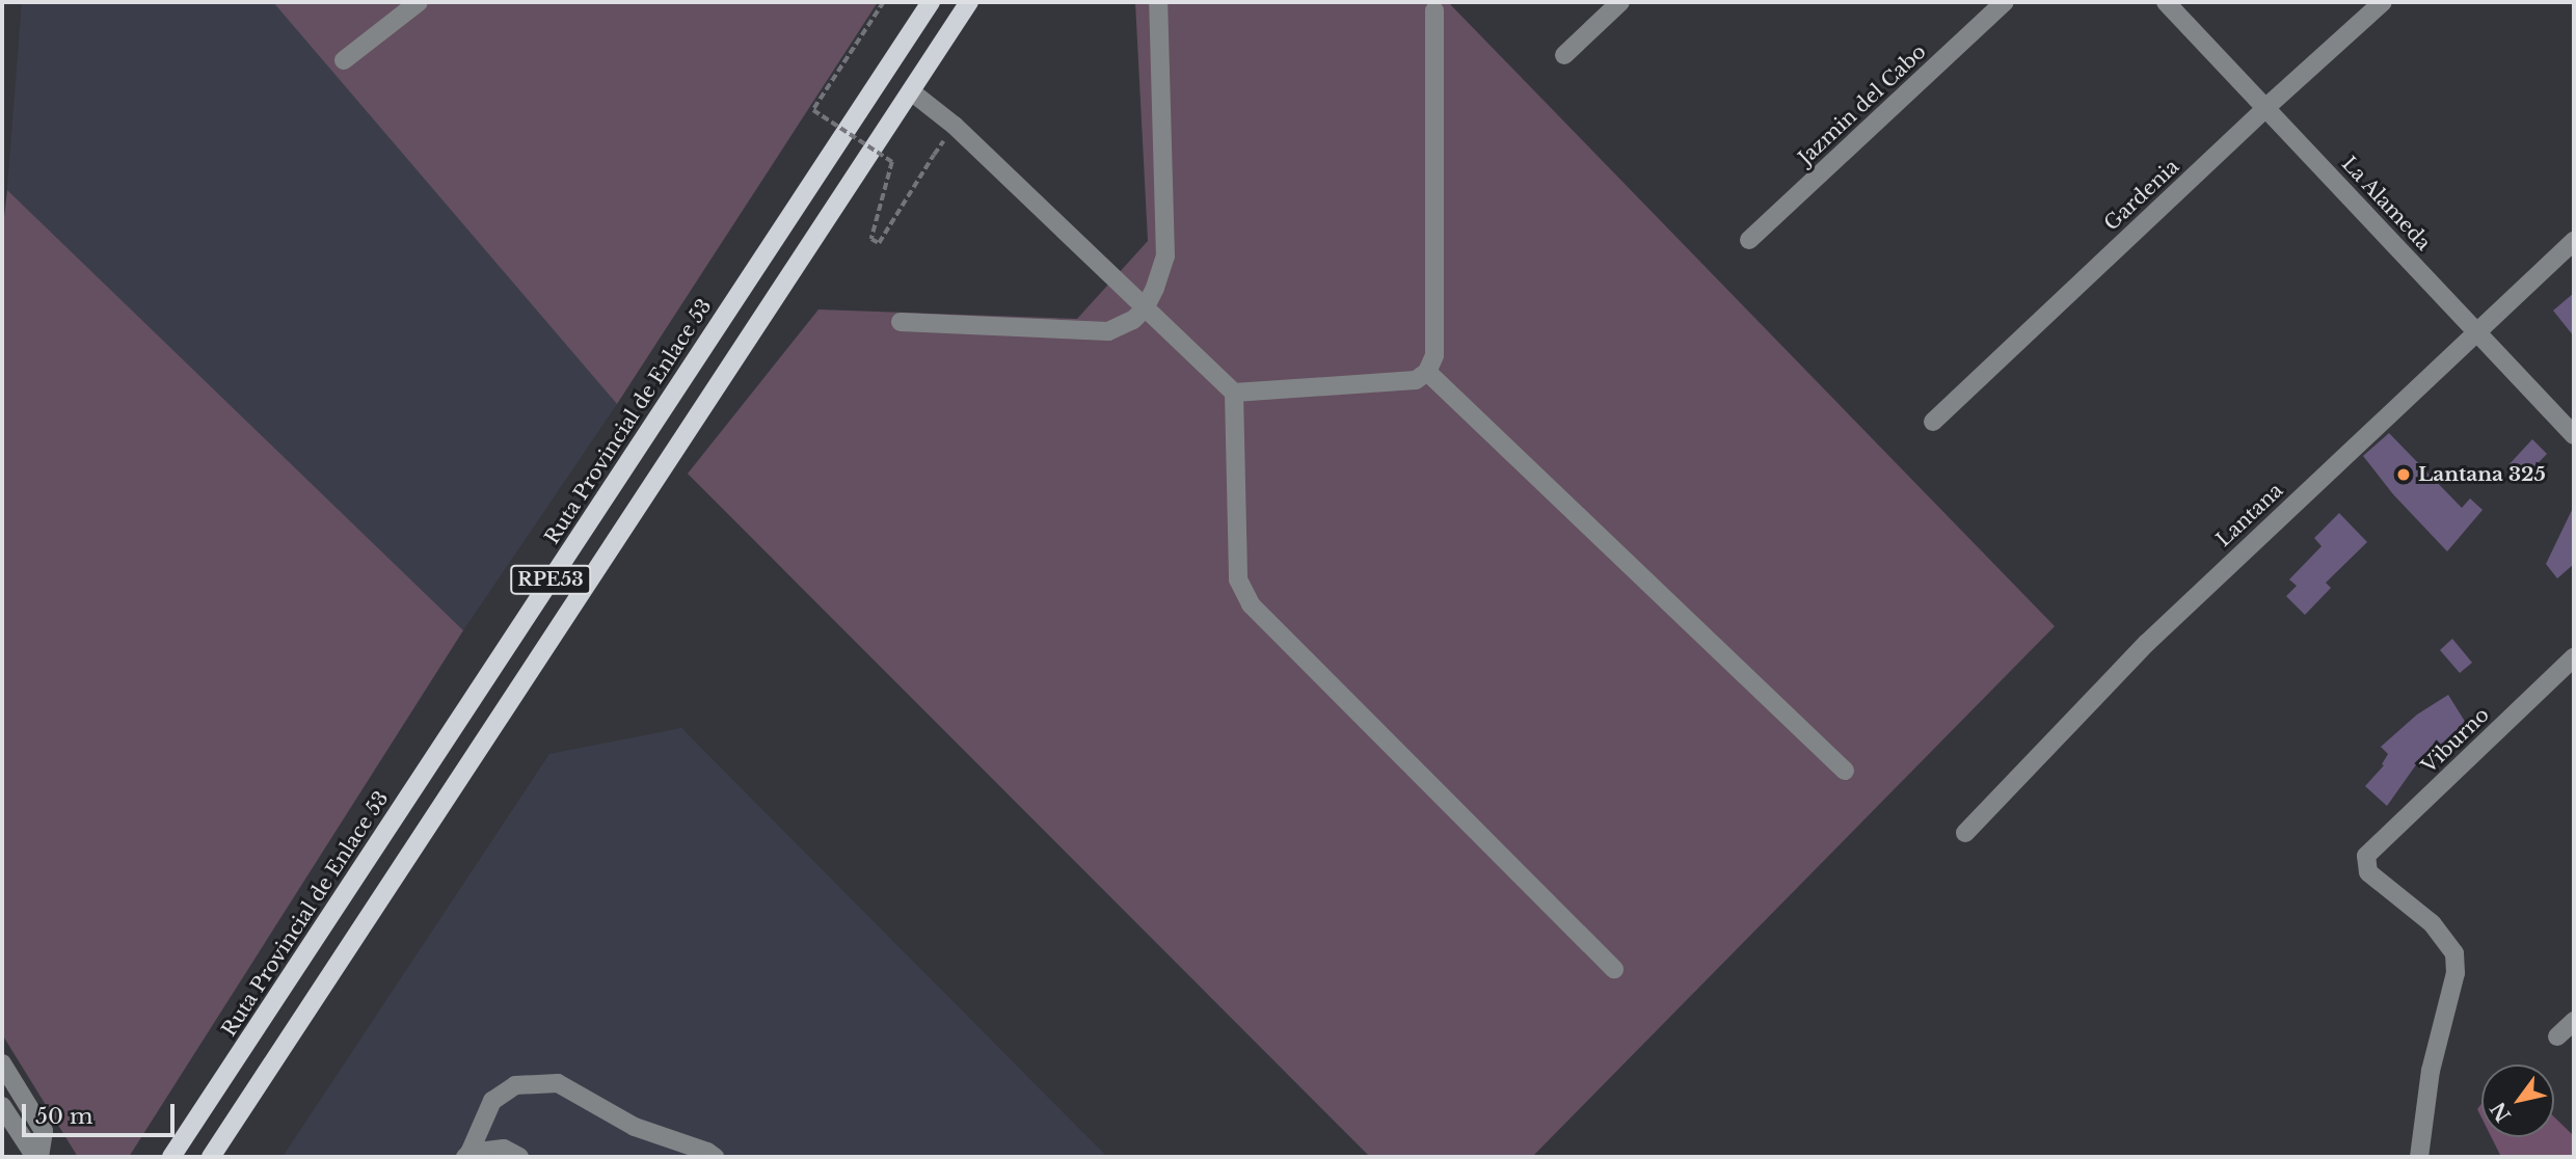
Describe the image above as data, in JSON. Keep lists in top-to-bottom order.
{
  "streets": {
    "main road": ["Ruta Provincial de Enlace 53", "RPE53"],
    "street": [
      "Jazmin del Cabo",
      "Gardenia",
      "La Alameda",
      "Lantana",
      "Viburno"
    ]
  },
  "crossings": [
    ["Gardenia", "La Alameda"],
    ["La Alameda", "Lantana"]
  ],
  "places": ["Lantana 325"],
  "scale_bar": "50 m",
  "north": "bottom left"
}
